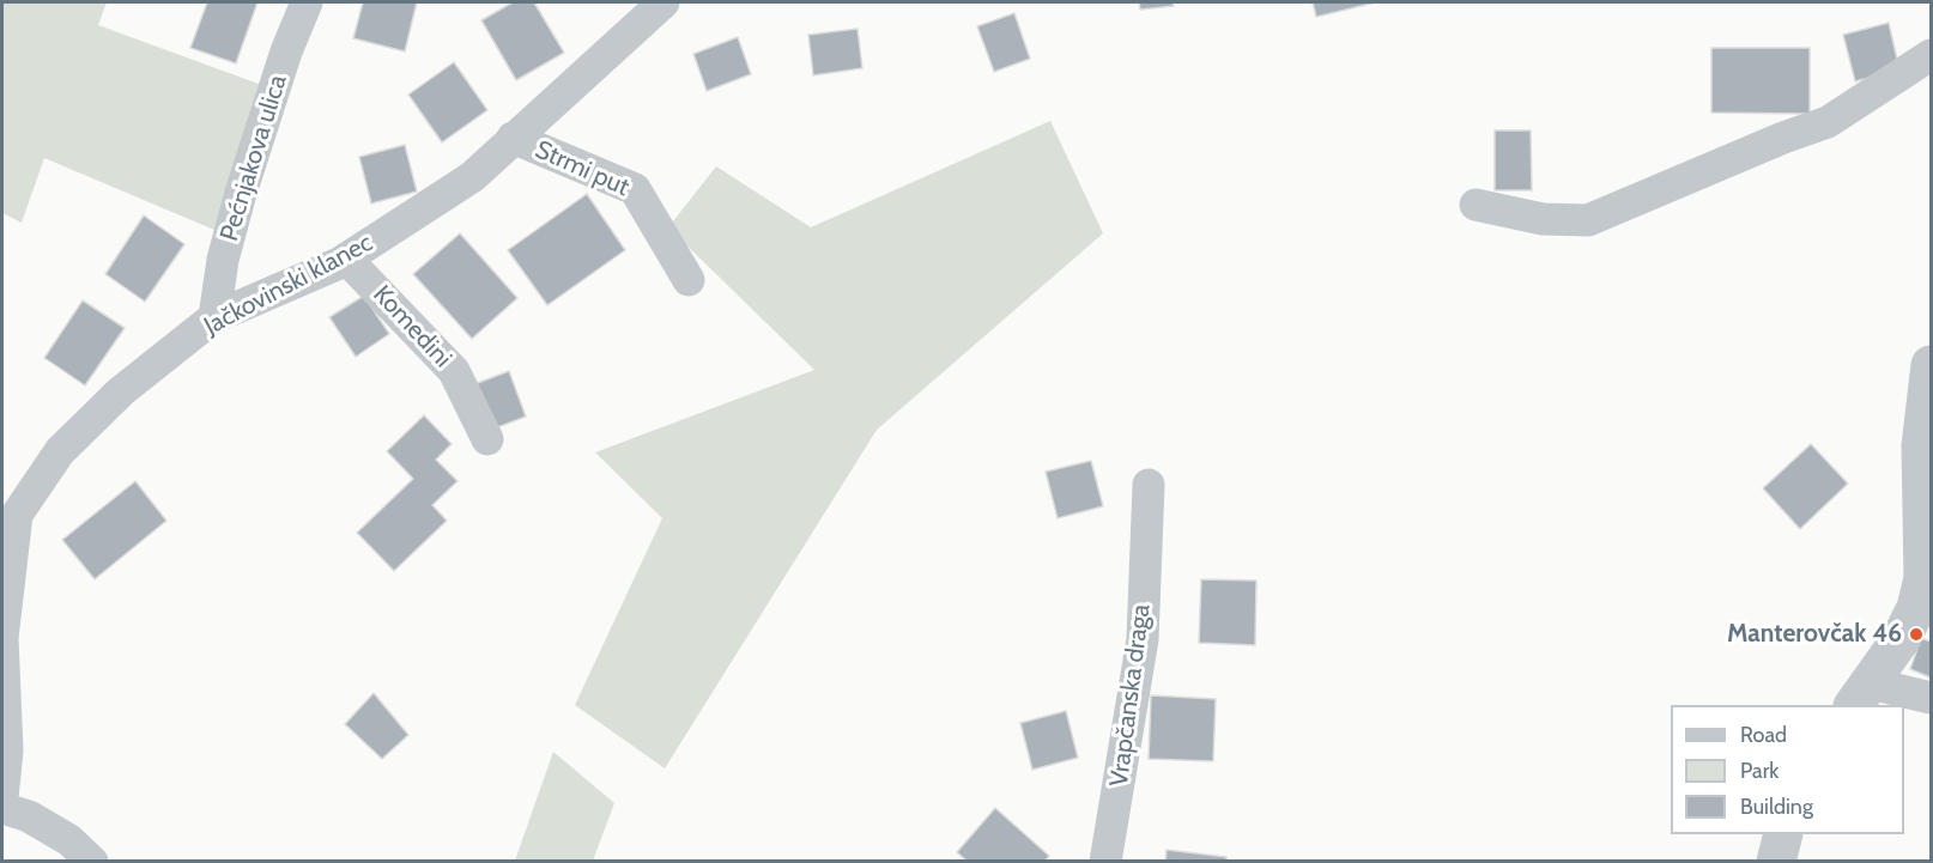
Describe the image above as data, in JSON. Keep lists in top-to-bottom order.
{
  "streets": {
    "street": [
      "Pećnjakova ulica",
      "Strmi put",
      "Jačkovinski klanec",
      "Komedini",
      "Vrapčanska draga"
    ]
  },
  "crossings": [
    ["Pećnjakova ulica", "Jačkovinski klanec"],
    ["Strmi put", "Jačkovinski klanec"],
    ["Jačkovinski klanec", "Komedini"]
  ],
  "places": ["Manterovčak 46"],
  "legend": ["Road", "Park", "Building"]
}
